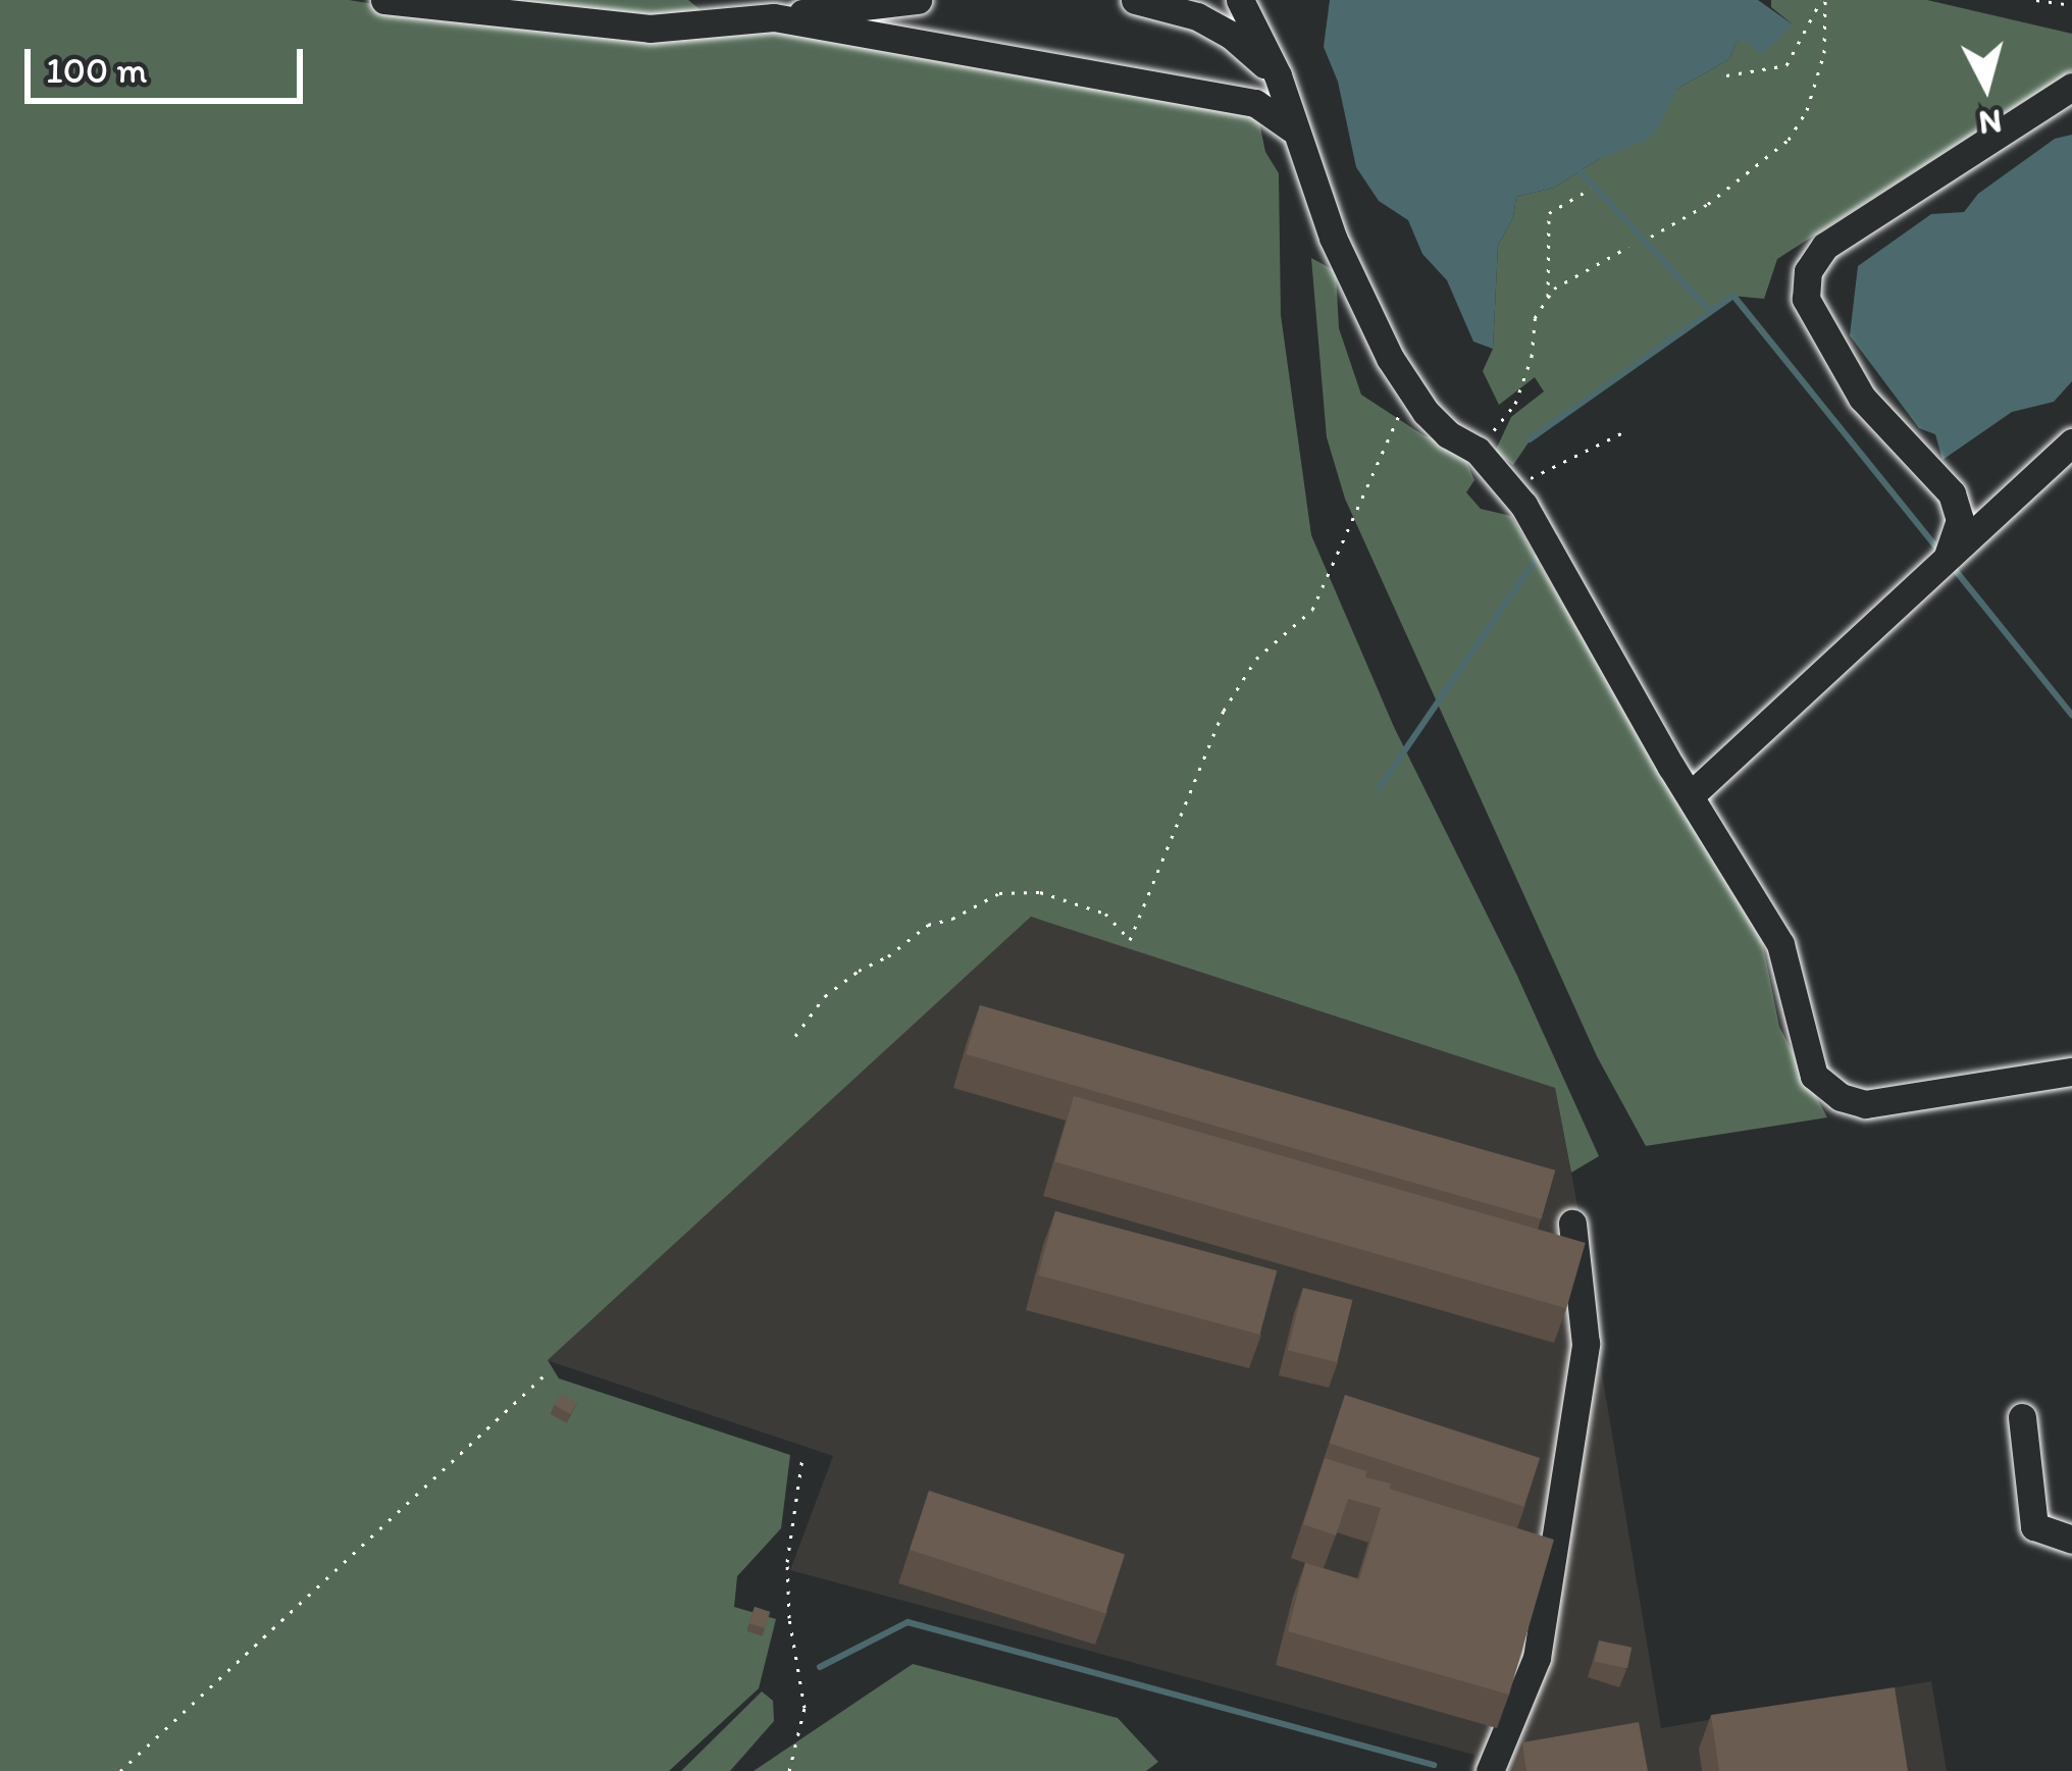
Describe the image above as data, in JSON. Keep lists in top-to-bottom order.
{
  "scale_bar": "100 m",
  "north": "bottom"
}
